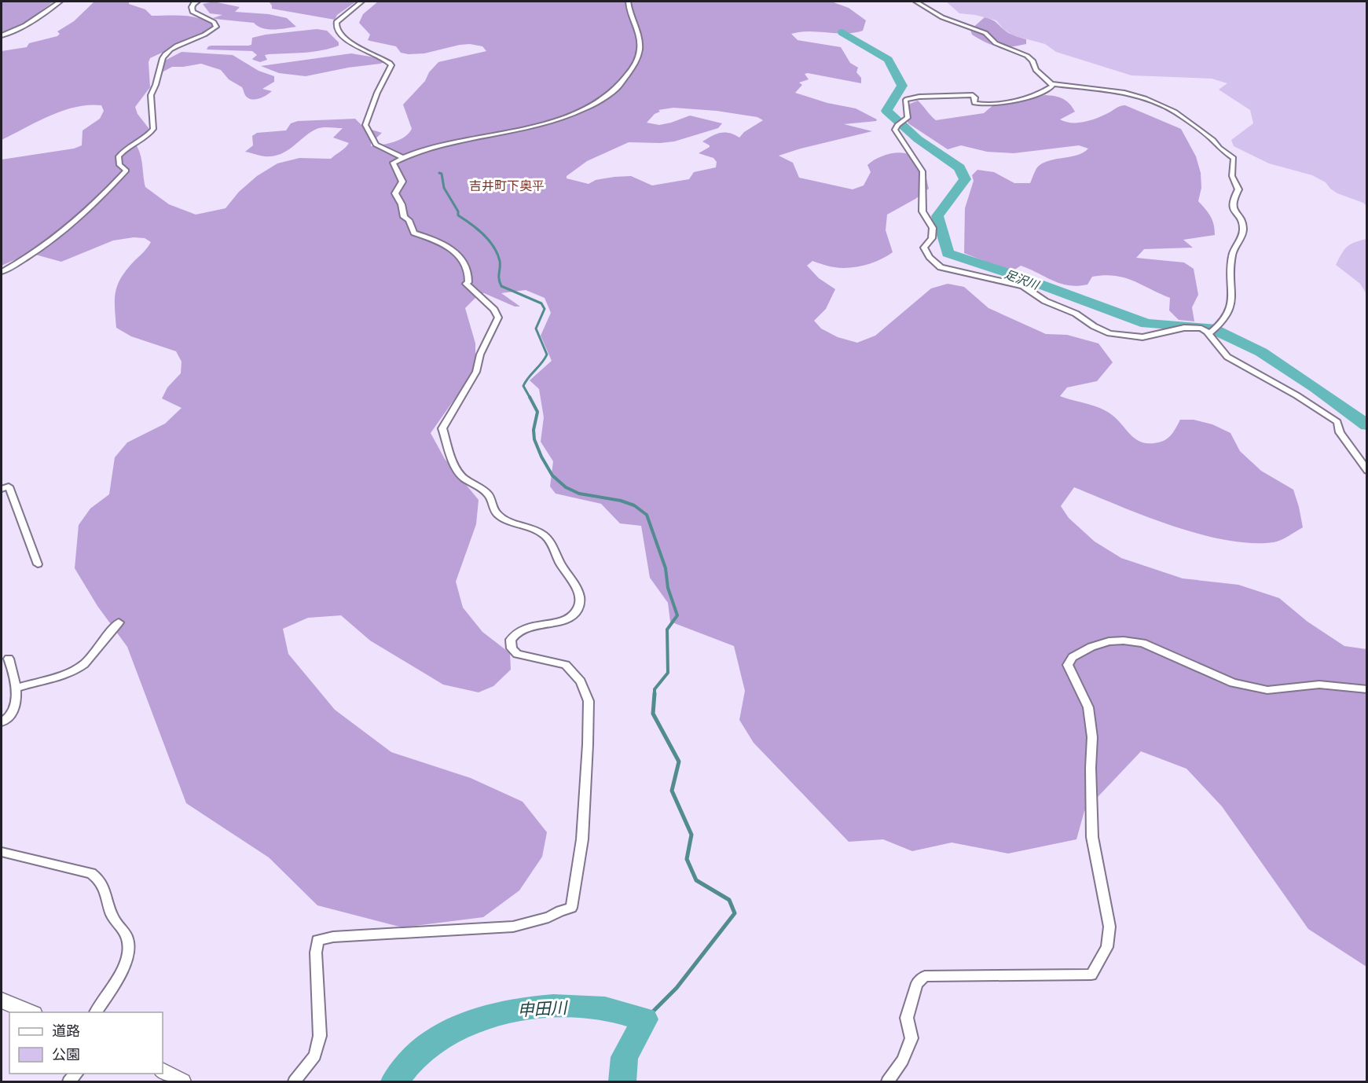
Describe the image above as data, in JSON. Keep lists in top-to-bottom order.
{
  "districts": ["吉井町下奥平"],
  "water": ["足沢川", "申田川"],
  "legend": ["道路", "公園"]
}
